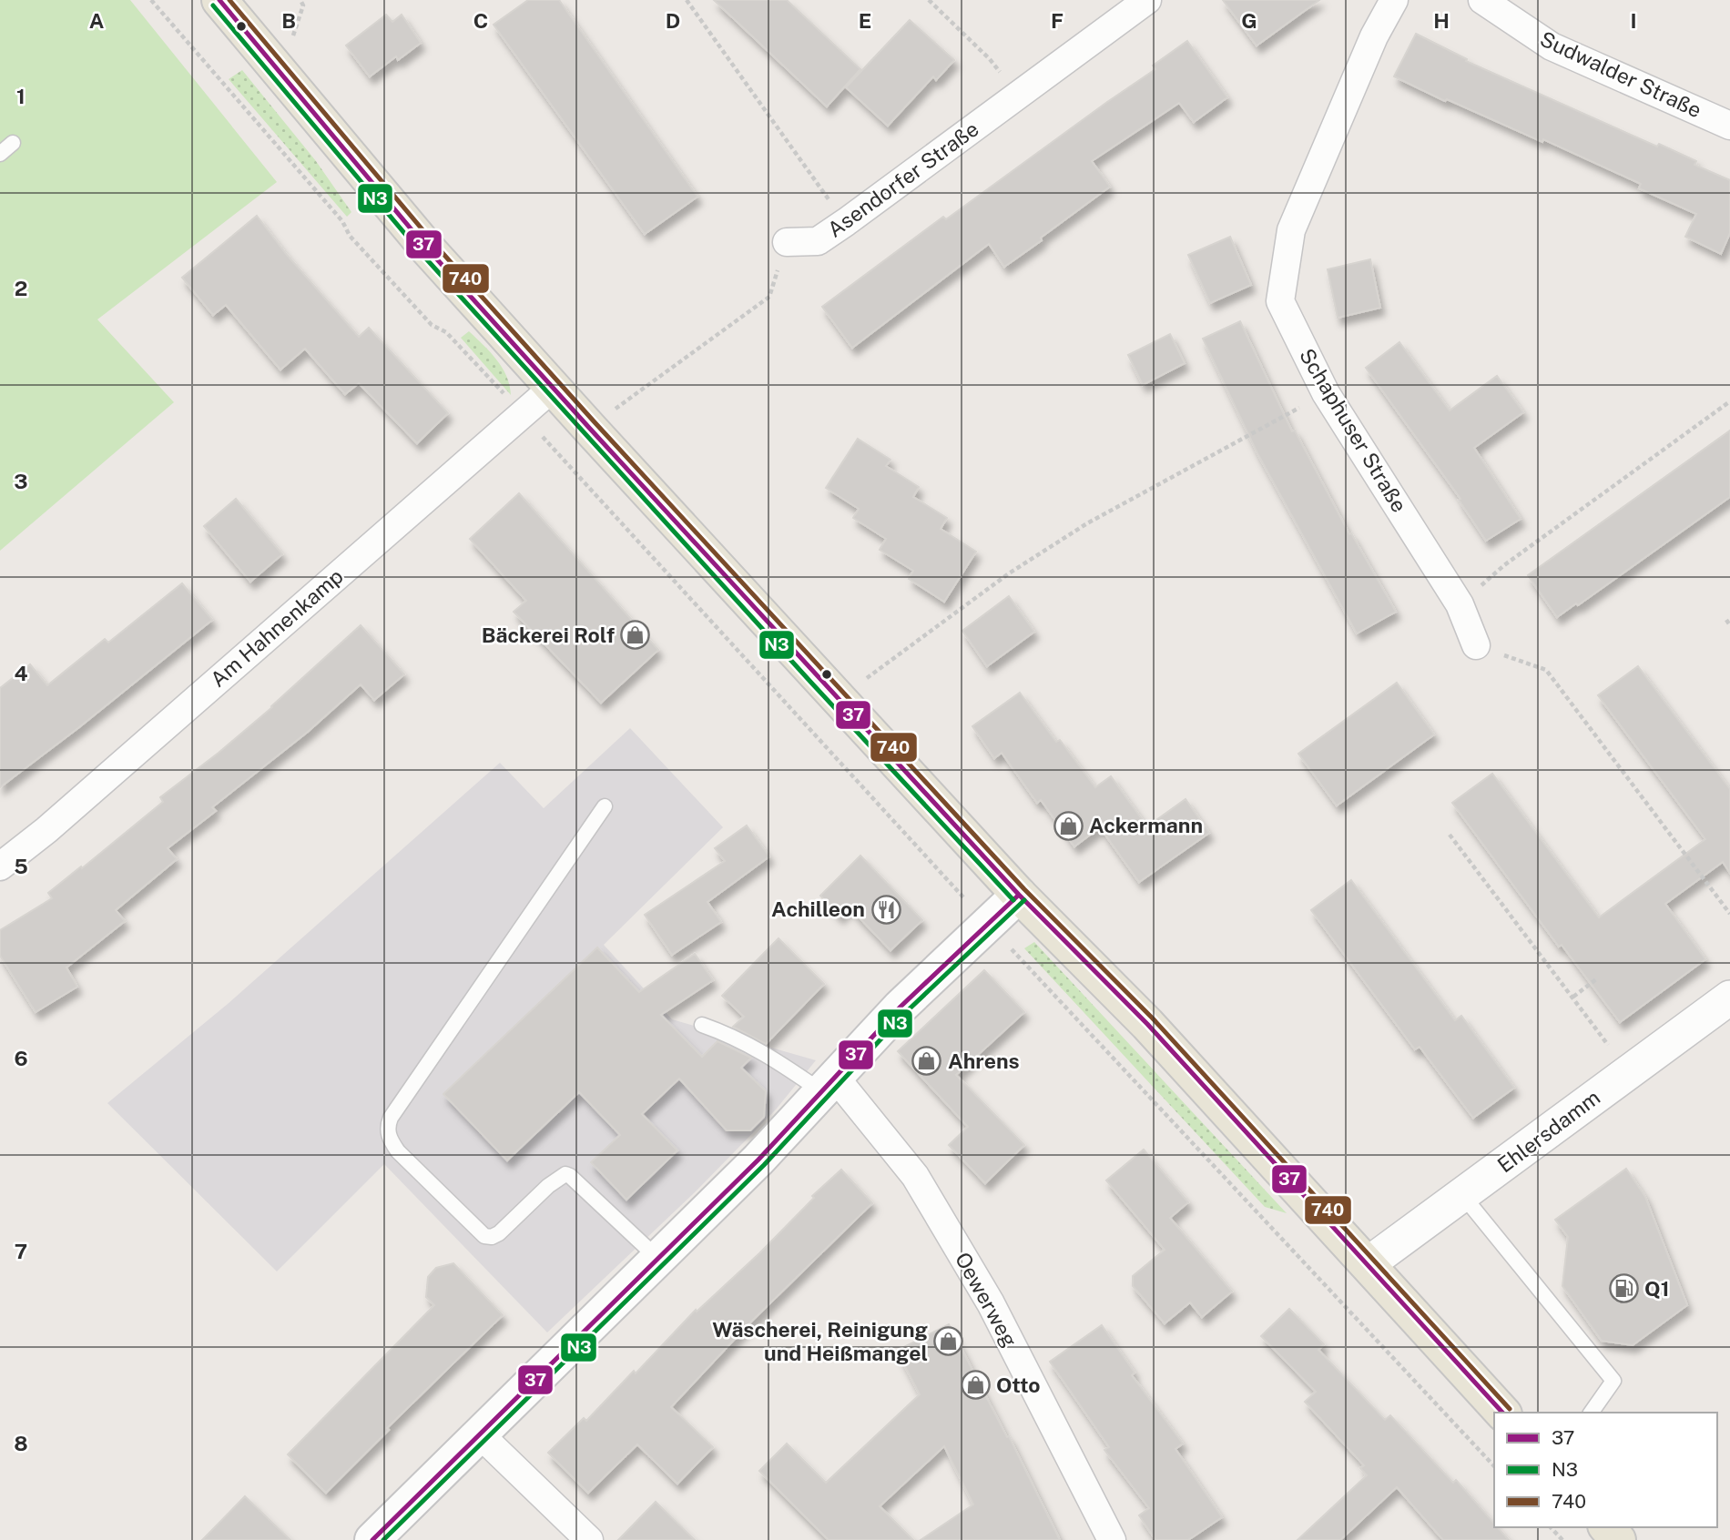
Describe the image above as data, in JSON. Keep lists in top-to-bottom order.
{
  "streets": {
    "street": [
      "Sudwalder Straße",
      "Asendorfer Straße",
      "Schaphuser Straße",
      "Am Hahnenkamp",
      "Ehlersdamm",
      "Oewerweg"
    ]
  },
  "places": {
    "shop": [
      "Bäckerei Rolf",
      "Ackermann",
      "Ahrens",
      "Wäscherei, Reinigung und Heißmangel",
      "Otto"
    ],
    "restaurant": ["Achilleon"],
    "fuel station": ["Q1"]
  },
  "lines": ["transit line 37", "transit line 740", "transit line N3"],
  "legend": ["37", "N3", "740"],
  "grid": {
    "columns": [
      "A",
      "B",
      "C",
      "D",
      "E",
      "F",
      "G",
      "H",
      "I"
    ],
    "rows": [
      "1",
      "2",
      "3",
      "4",
      "5",
      "6",
      "7",
      "8"
    ]
  }
}
